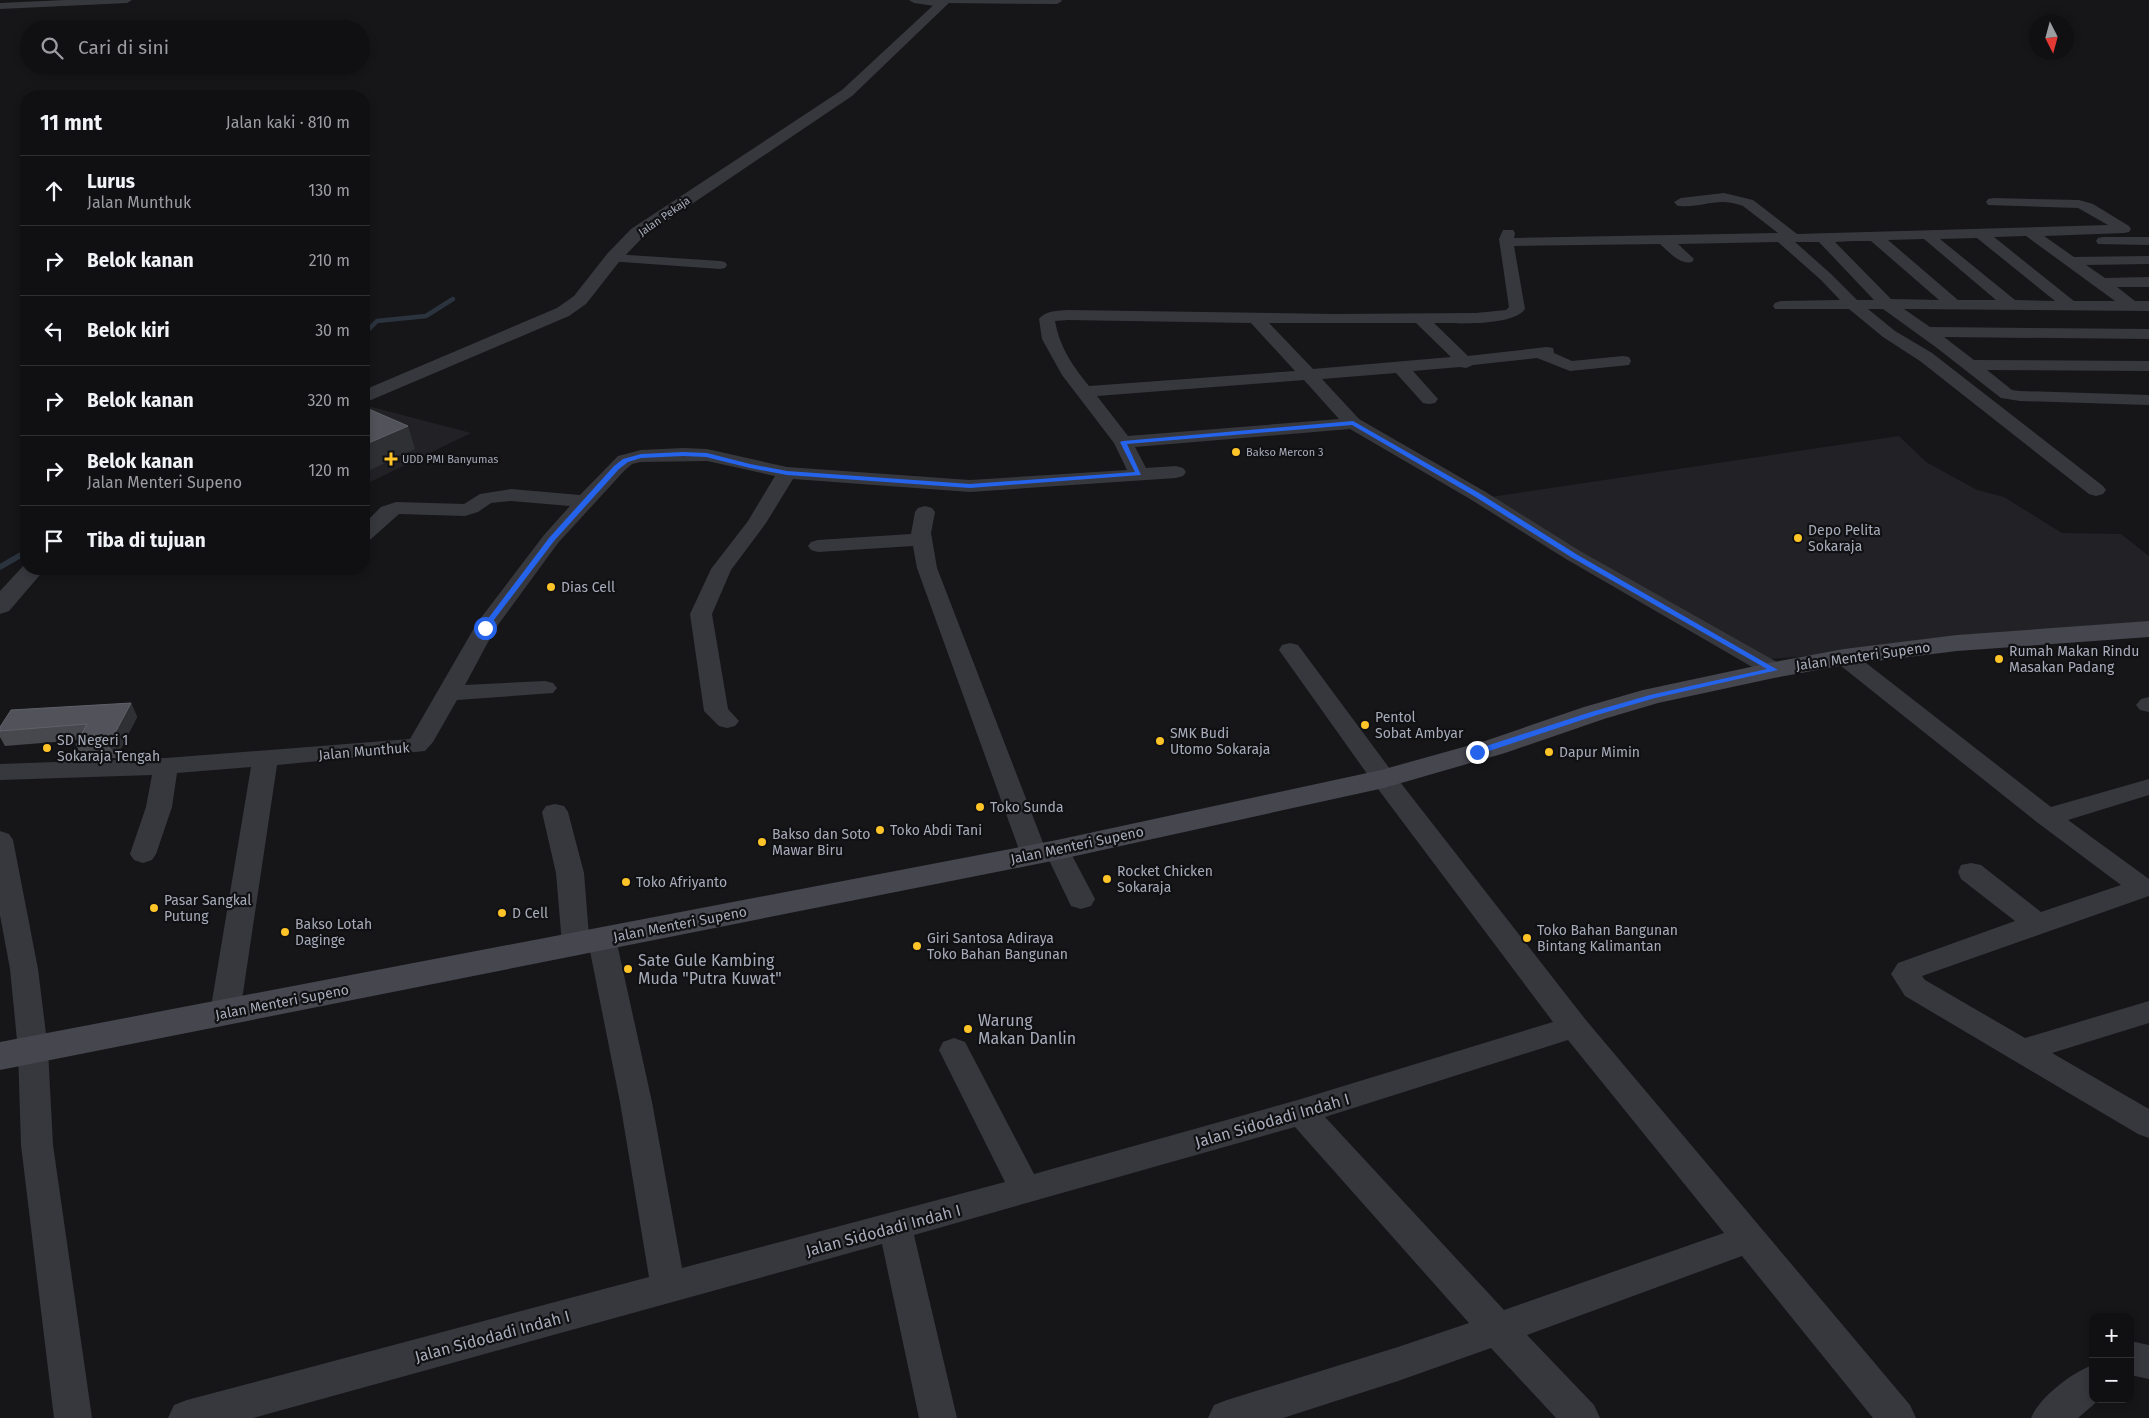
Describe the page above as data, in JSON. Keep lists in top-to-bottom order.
{
  "streets": {
    "main road": ["Jalan Menteri Supeno"],
    "street": ["Jalan Pekaja", "Jalan Munthuk", "Jalan Sidodadi Indah I"]
  },
  "places": {
    "other": [
      "Bakso Mercon 3",
      "Depo Pelita Sokaraja",
      "Dias Cell",
      "Rumah Makan Rindu Masakan Padang",
      "Pentol Sobat Ambyar",
      "SMK Budi Utomo Sokaraja",
      "SD Negeri 1 Sokaraja Tengah",
      "Dapur Mimin",
      "Toko Sunda",
      "Toko Abdi Tani",
      "Bakso dan Soto Mawar Biru",
      "Rocket Chicken Sokaraja",
      "Toko Afriyanto",
      "Pasar Sangkal Putung",
      "D Cell",
      "Bakso Lotah Daginge",
      "Toko Bahan Bangunan Bintang Kalimantan",
      "Giri Santosa Adiraya Toko Bahan Bangunan",
      "Sate Gule Kambing Muda \"Putra Kuwat\"",
      "Warung Makan Danlin"
    ],
    "health": ["UDD PMI Banyumas"]
  },
  "north": "bottom",
  "page": {
    "search": "Cari di sini",
    "heading": ["11 mnt", "Jalan kaki · 810 m"],
    "list": [
      ["Lurus", "Jalan Munthuk", "130 m"],
      ["Belok kanan", "210 m"],
      ["Belok kiri", "30 m"],
      ["Belok kanan", "320 m"],
      ["Belok kanan", "Jalan Menteri Supeno", "120 m"],
      "Tiba di tujuan"
    ],
    "map_buttons": ["+", "−"]
  }
}
